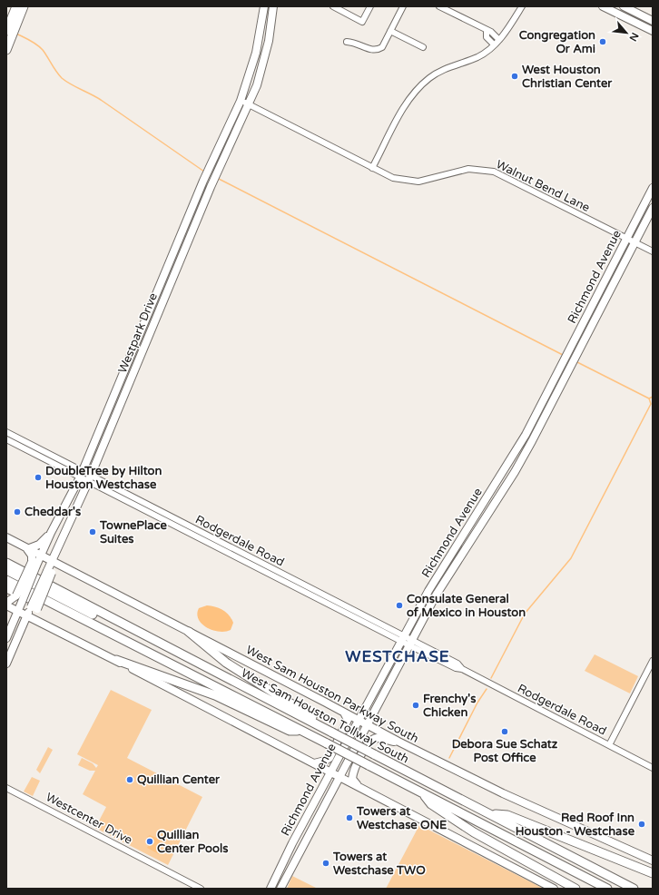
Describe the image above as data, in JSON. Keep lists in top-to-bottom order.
{
  "streets": {
    "highway": ["West Sam Houston Tollway South"],
    "main road": ["Richmond Avenue", "Westpark Drive", "West Sam Houston Parkway South"],
    "street": ["Walnut Bend Lane", "Rodgerdale Road", "Westcenter Drive"]
  },
  "crossings": [
    ["Walnut Bend Lane", "Richmond Avenue"],
    ["Walnut Bend Lane", "Westpark Drive"],
    ["Richmond Avenue", "Rodgerdale Road"],
    ["Richmond Avenue", "West Sam Houston Parkway South"],
    ["Westpark Drive", "Rodgerdale Road"],
    ["Westpark Drive", "West Sam Houston Parkway South"]
  ],
  "districts": ["WESTCHASE"],
  "places": [
    "Congregation Or Ami",
    "West Houston Christian Center",
    "DoubleTree by Hilton Houston Westchase",
    "Cheddar's",
    "TownePlace Suites",
    "Consulate General of Mexico in Houston",
    "Frenchy's Chicken",
    "Debora Sue Schatz Post Office",
    "Quillian Center",
    "Towers at Westchase ONE",
    "Red Roof Inn Houston - Westchase",
    "Quillian Center Pools",
    "Towers at Westchase TWO"
  ],
  "north": "bottom right"
}
